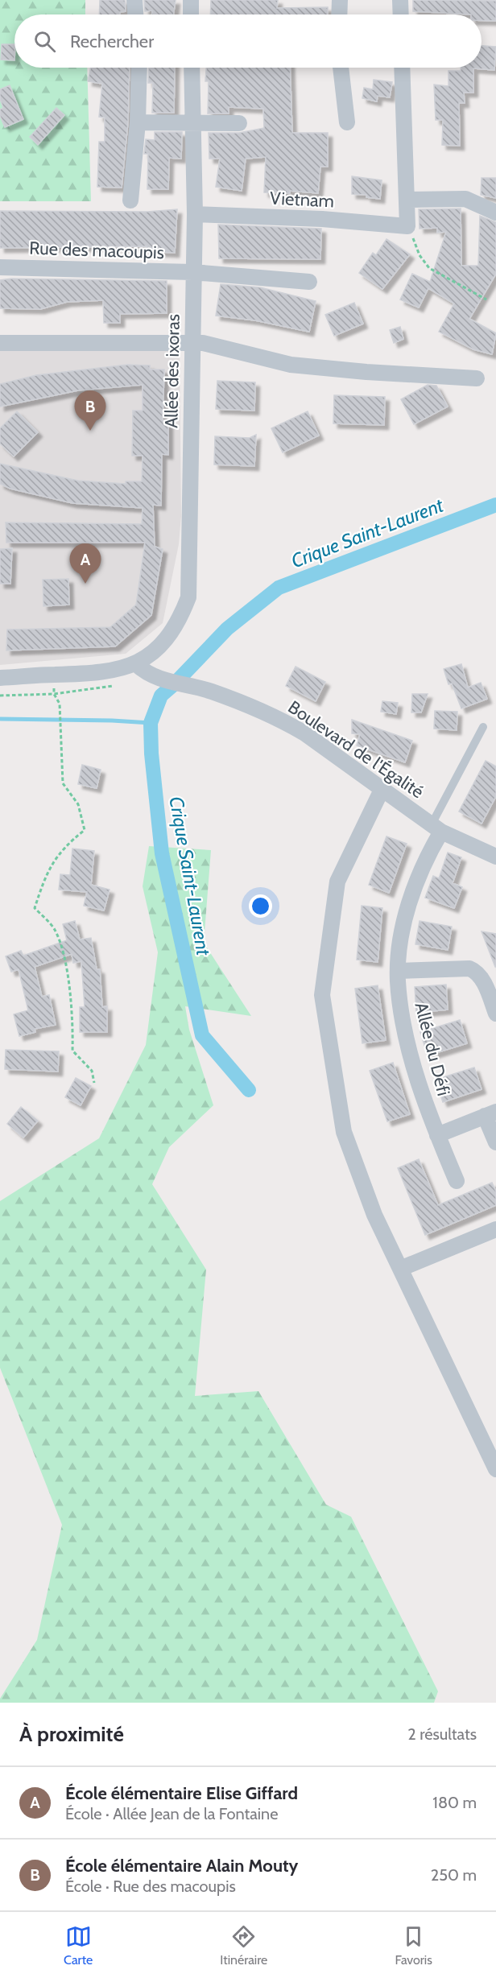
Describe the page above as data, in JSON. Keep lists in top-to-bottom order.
{
  "streets": {
    "street": [
      "Vietnam",
      "Rue des macoupis",
      "Allée des ixoras",
      "Boulevard de l'Égalité",
      "Allée du Défi"
    ]
  },
  "crossings": [
    ["Vietnam", "Allée des ixoras"],
    ["Rue des macoupis", "Allée des ixoras"],
    ["Allée des ixoras", "Boulevard de l'Égalité"],
    ["Boulevard de l'Égalité", "Allée du Défi"]
  ],
  "water": ["Crique Saint-Laurent"],
  "page": {
    "search": "Rechercher",
    "pins": ["B", "A"],
    "heading": ["À proximité", "2 résultats"],
    "list": [
      {
        "mark": "A",
        "name": "École élémentaire Elise Giffard",
        "note": "École · Allée Jean de la Fontaine",
        "value": "180 m"
      },
      {
        "mark": "B",
        "name": "École élémentaire Alain Mouty",
        "note": "École · Rue des macoupis",
        "value": "250 m"
      }
    ],
    "nav": ["Carte", "Itinéraire", "Favoris"]
  }
}
